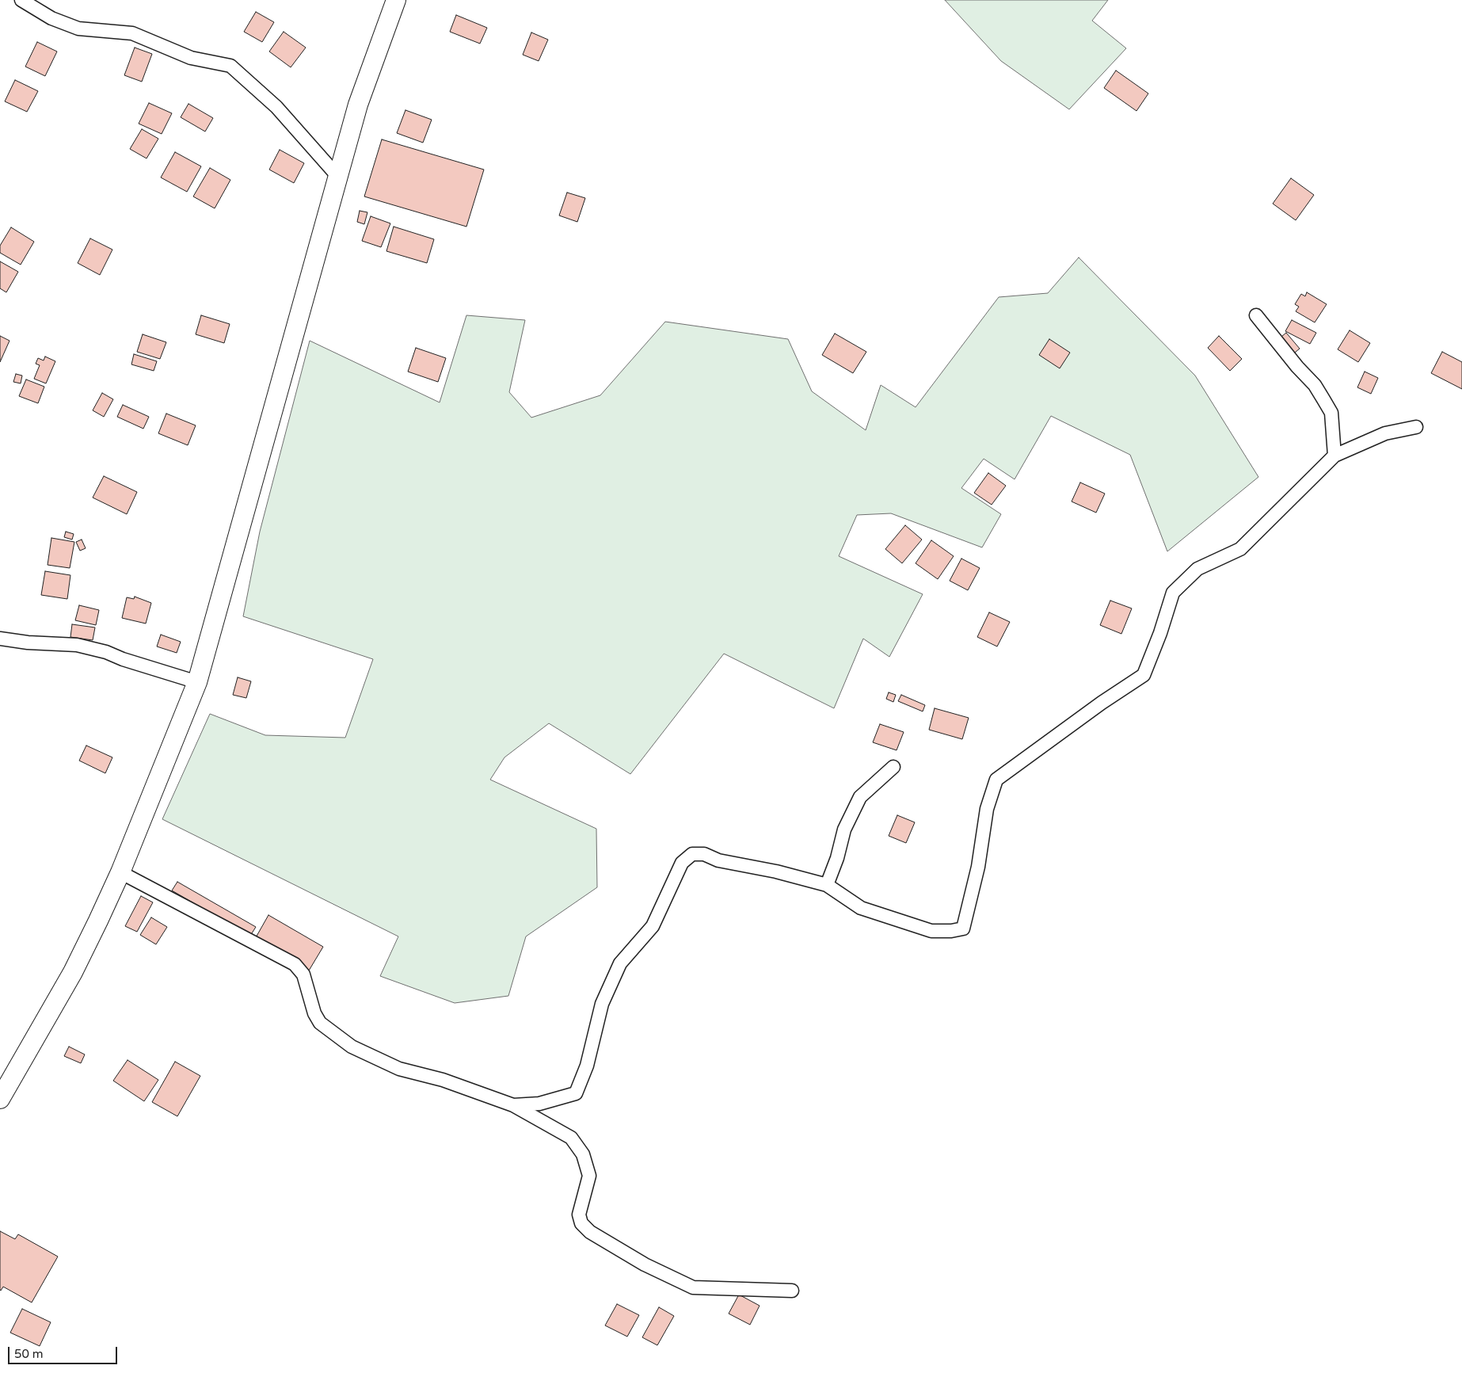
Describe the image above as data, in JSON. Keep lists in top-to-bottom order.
{
  "scale_bar": "50 m"
}
